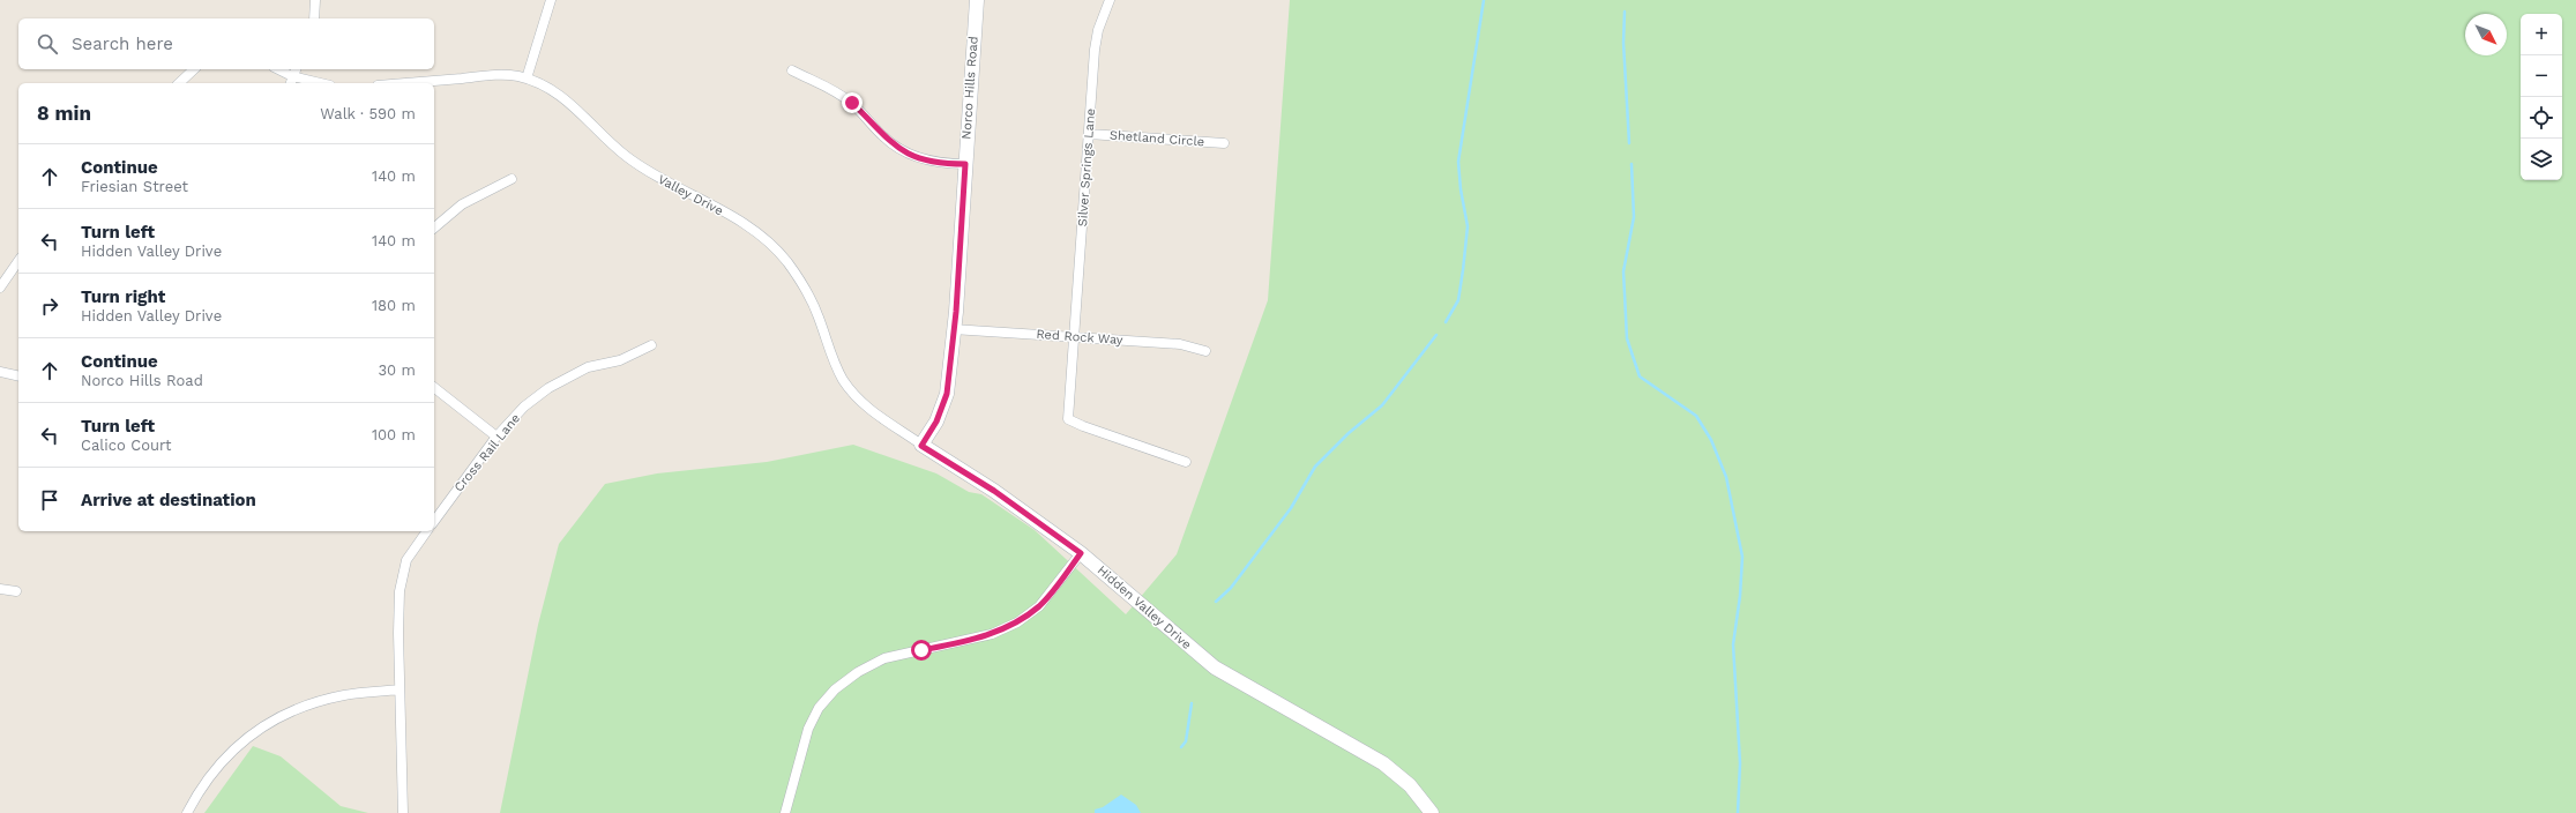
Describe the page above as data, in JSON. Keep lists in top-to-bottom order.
{
  "streets": {
    "street": [
      "Norco Hills Road",
      "Shetland Circle",
      "Silver Springs Lane",
      "Valley Drive",
      "Red Rock Way",
      "Cross Rail Lane",
      "Hidden Valley Drive"
    ]
  },
  "crossings": [
    ["Norco Hills Road", "Red Rock Way"],
    ["Shetland Circle", "Silver Springs Lane"],
    ["Silver Springs Lane", "Red Rock Way"],
    ["Valley Drive", "Hidden Valley Drive"]
  ],
  "north": "bottom right",
  "page": {
    "map_buttons": ["+", "−"],
    "search": "Search here",
    "heading": ["8 min", "Walk · 590 m"],
    "list": [
      ["Continue", "Friesian Street", "140 m"],
      ["Turn left", "Hidden Valley Drive", "140 m"],
      ["Turn right", "Hidden Valley Drive", "180 m"],
      ["Continue", "Norco Hills Road", "30 m"],
      ["Turn left", "Calico Court", "100 m"],
      "Arrive at destination"
    ]
  }
}
